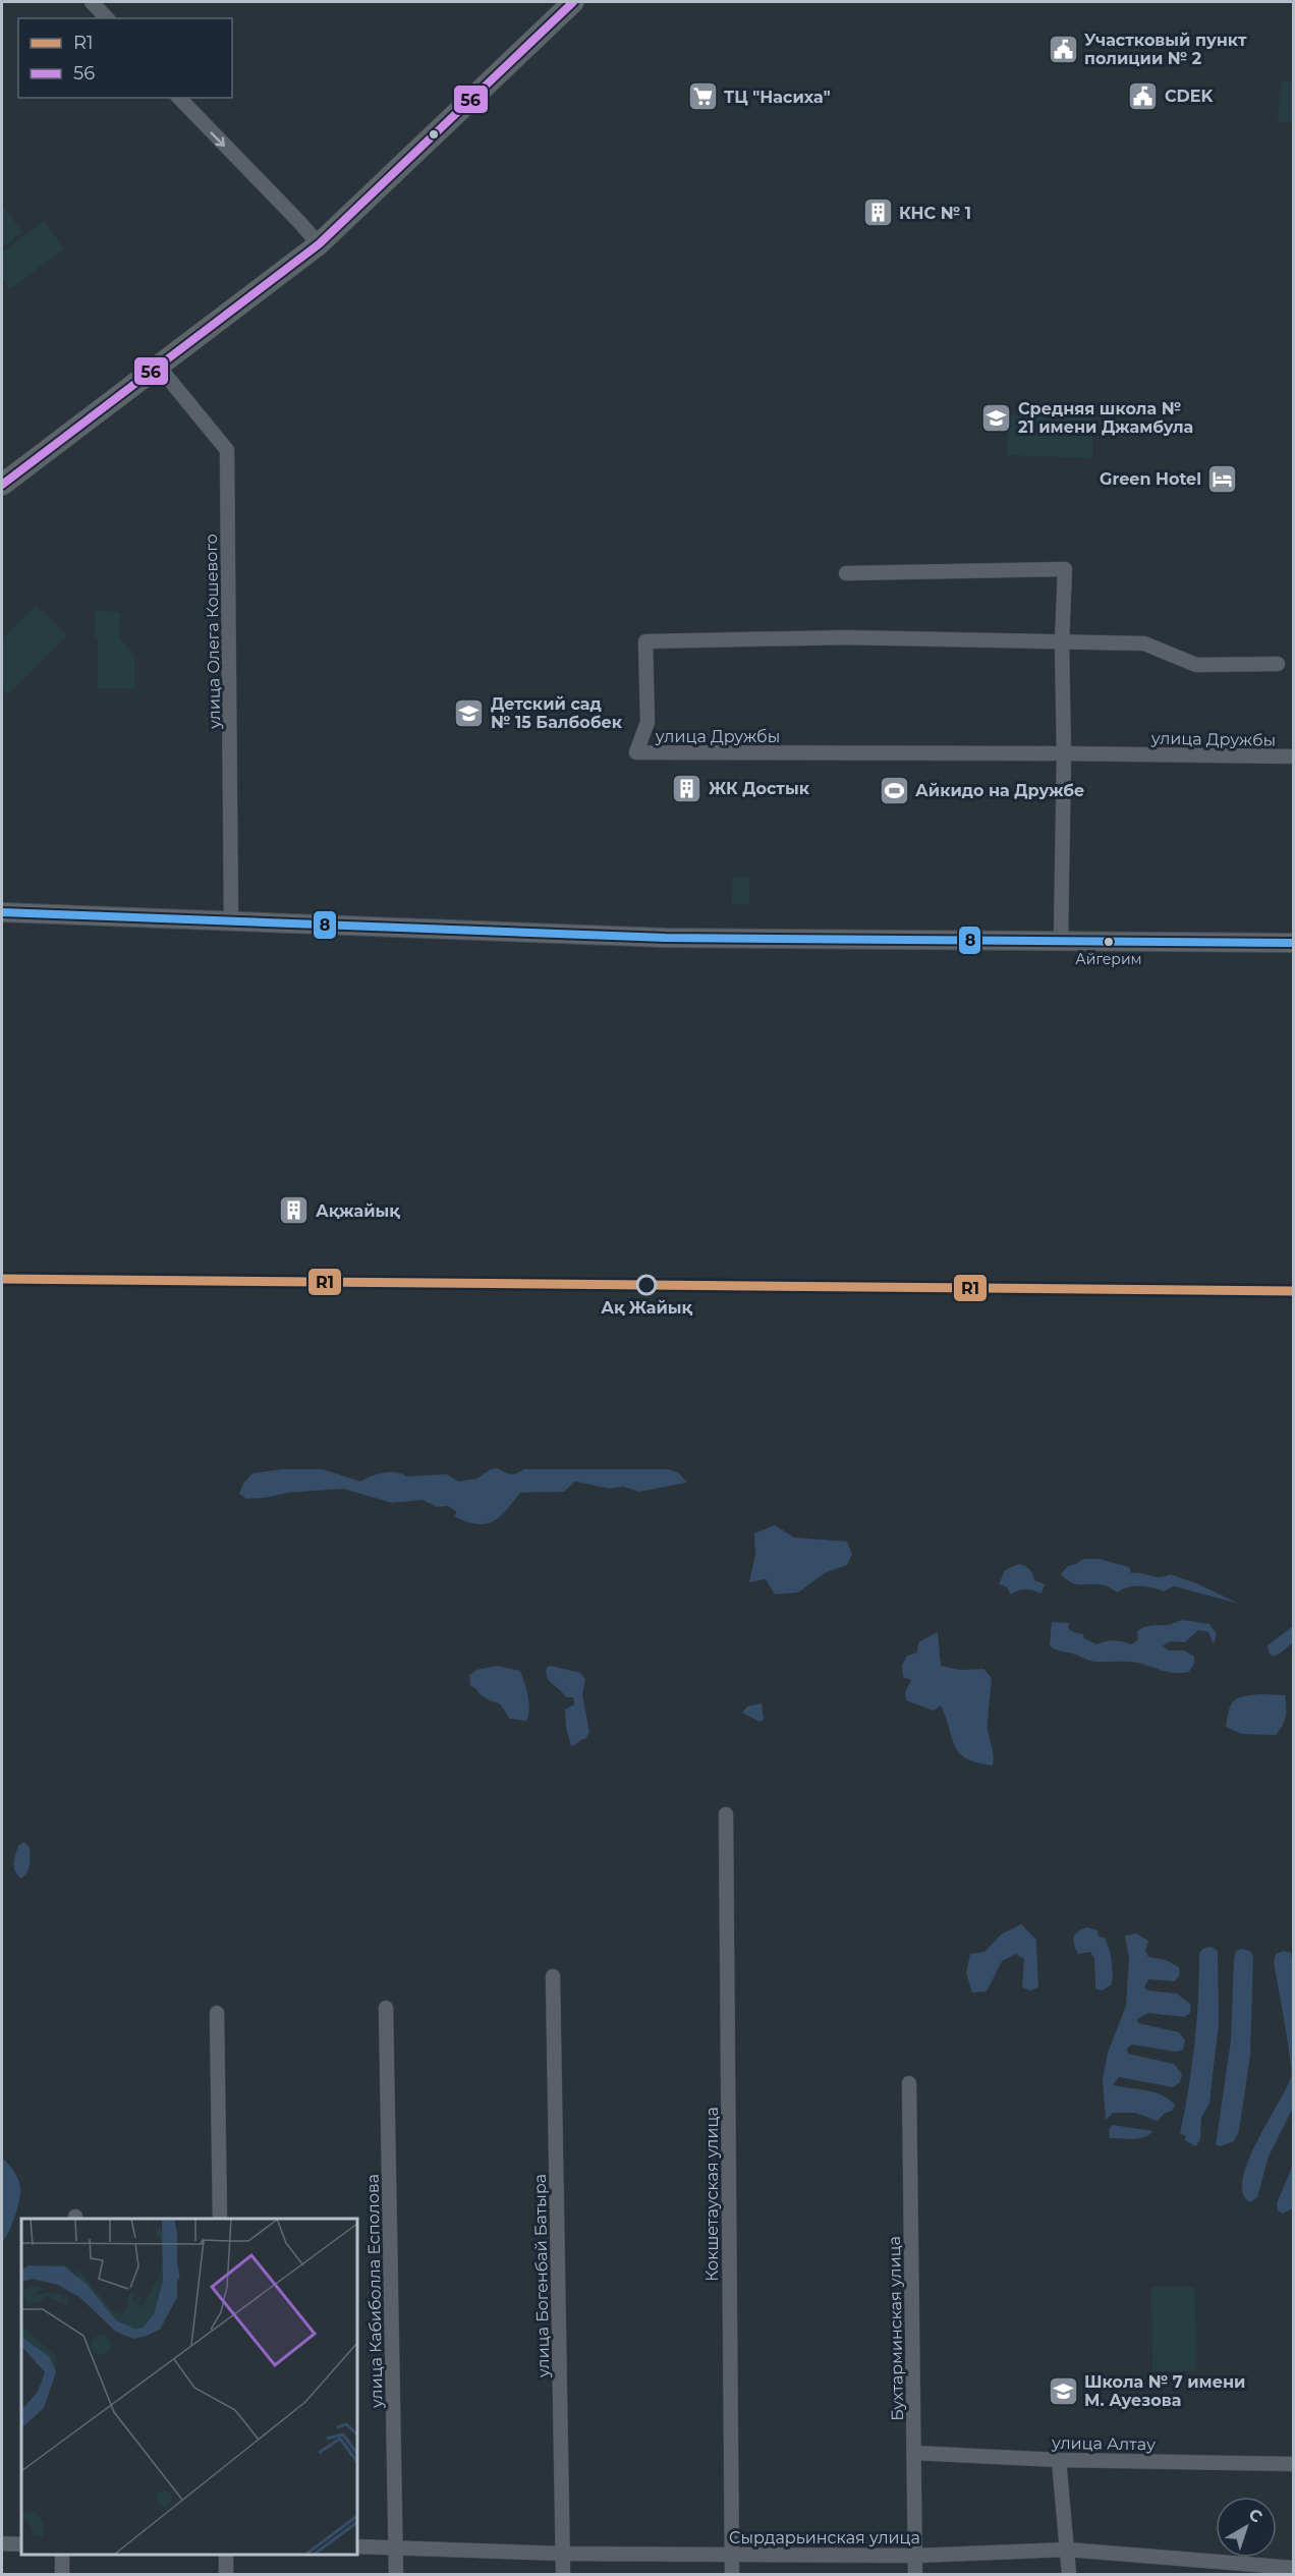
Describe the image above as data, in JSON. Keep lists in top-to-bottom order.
{
  "streets": {
    "street": [
      "улица Олега Кошевого",
      "улица Дружбы",
      "Кокшетауская улица",
      "улица Богенбай Батыра",
      "улица Кабиболла Есполова",
      "Бухтарминская улица",
      "улица Алтау",
      "Сырдарьинская улица"
    ]
  },
  "crossings": [
    ["Кокшетауская улица", "Сырдарьинская улица"],
    ["улица Богенбай Батыра", "Сырдарьинская улица"],
    ["улица Кабиболла Есполова", "Сырдарьинская улица"],
    ["Бухтарминская улица", "улица Алтау"],
    ["Бухтарминская улица", "Сырдарьинская улица"]
  ],
  "places": {
    "public building": ["Участковый пункт полиции № 2", "CDEK"],
    "supermarket": ["ТЦ \"Насиха\""],
    "building": ["КНС № 1", "ЖК Достык", "Ақжайық"],
    "school or university": ["Средняя школа № 21 имени Джамбула", "Детский сад № 15 Балбобек", "Школа № 7 имени М. Ауезова"],
    "hotel": ["Green Hotel"],
    "sports": ["Айкидо на Дружбе"],
    "other": ["Айгерим", "Ақ Жайық"]
  },
  "lines": ["transit line 56", "transit line 8", "transit line R1"],
  "legend": ["R1", "56"],
  "north": "top right"
}
